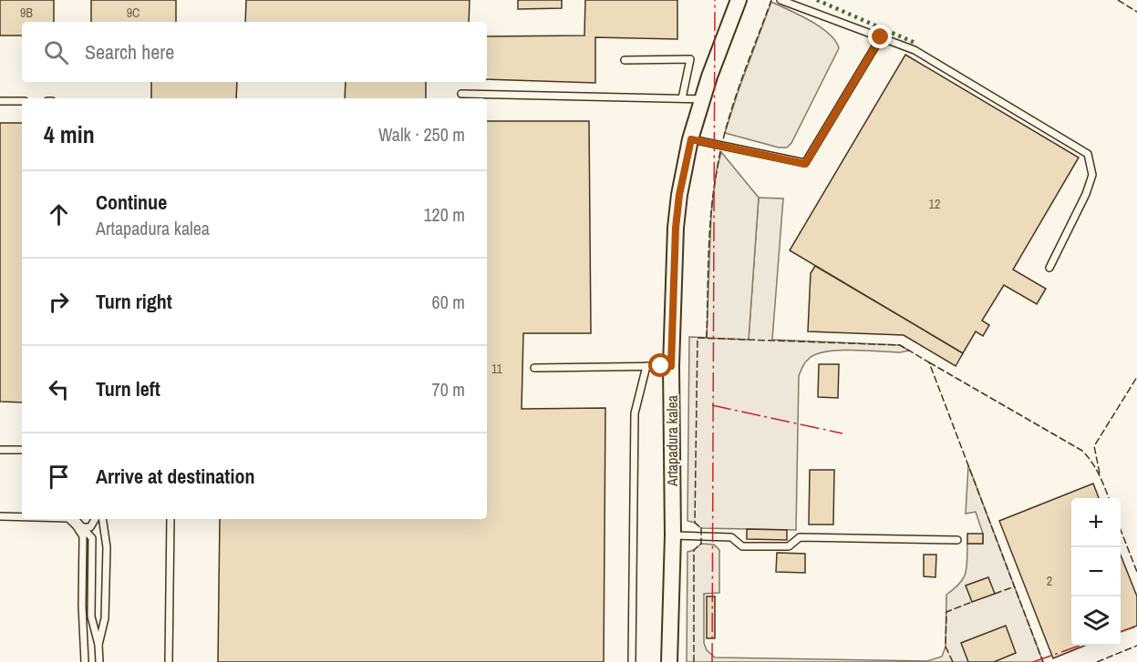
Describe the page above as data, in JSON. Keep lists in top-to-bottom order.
{
  "streets": {
    "street": ["Artapadura kalea"]
  },
  "house_numbers": [
    "9B",
    "9C",
    "12",
    "11",
    "2"
  ],
  "page": {
    "search": "Search here",
    "heading": ["4 min", "Walk · 250 m"],
    "list": [
      ["Continue", "Artapadura kalea", "120 m"],
      ["Turn right", "60 m"],
      ["Turn left", "70 m"],
      "Arrive at destination"
    ],
    "map_buttons": ["+", "−"]
  }
}
